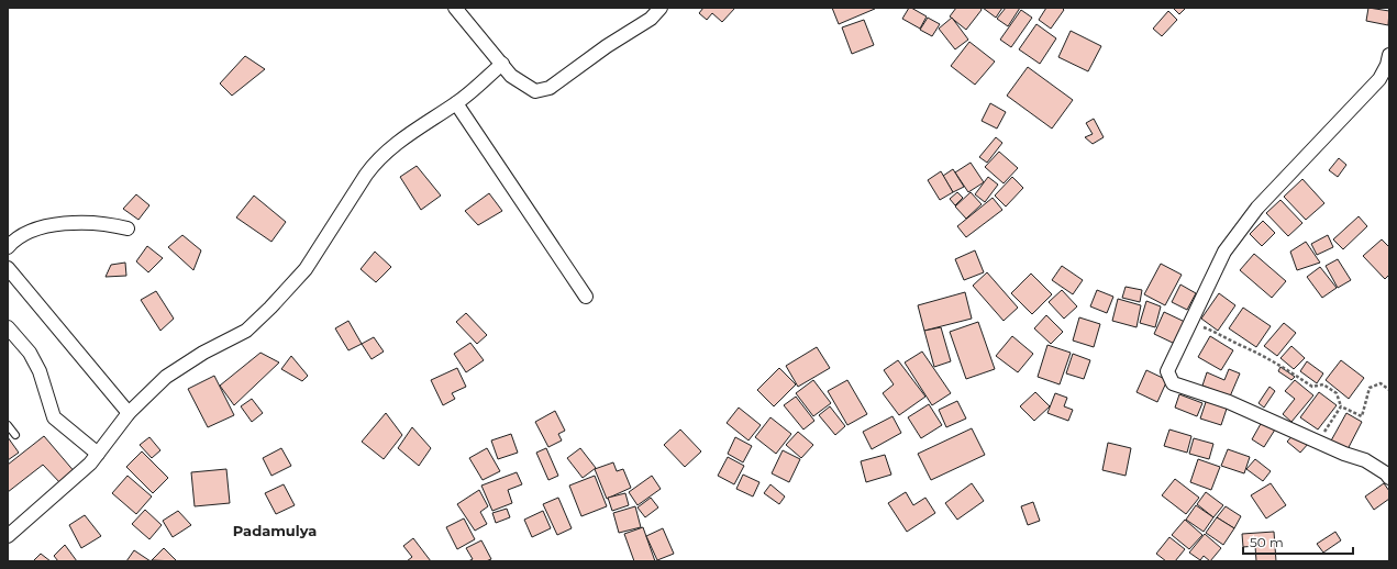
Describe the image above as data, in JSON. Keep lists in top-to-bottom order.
{
  "districts": ["Padamulya"],
  "scale_bar": "50 m"
}
